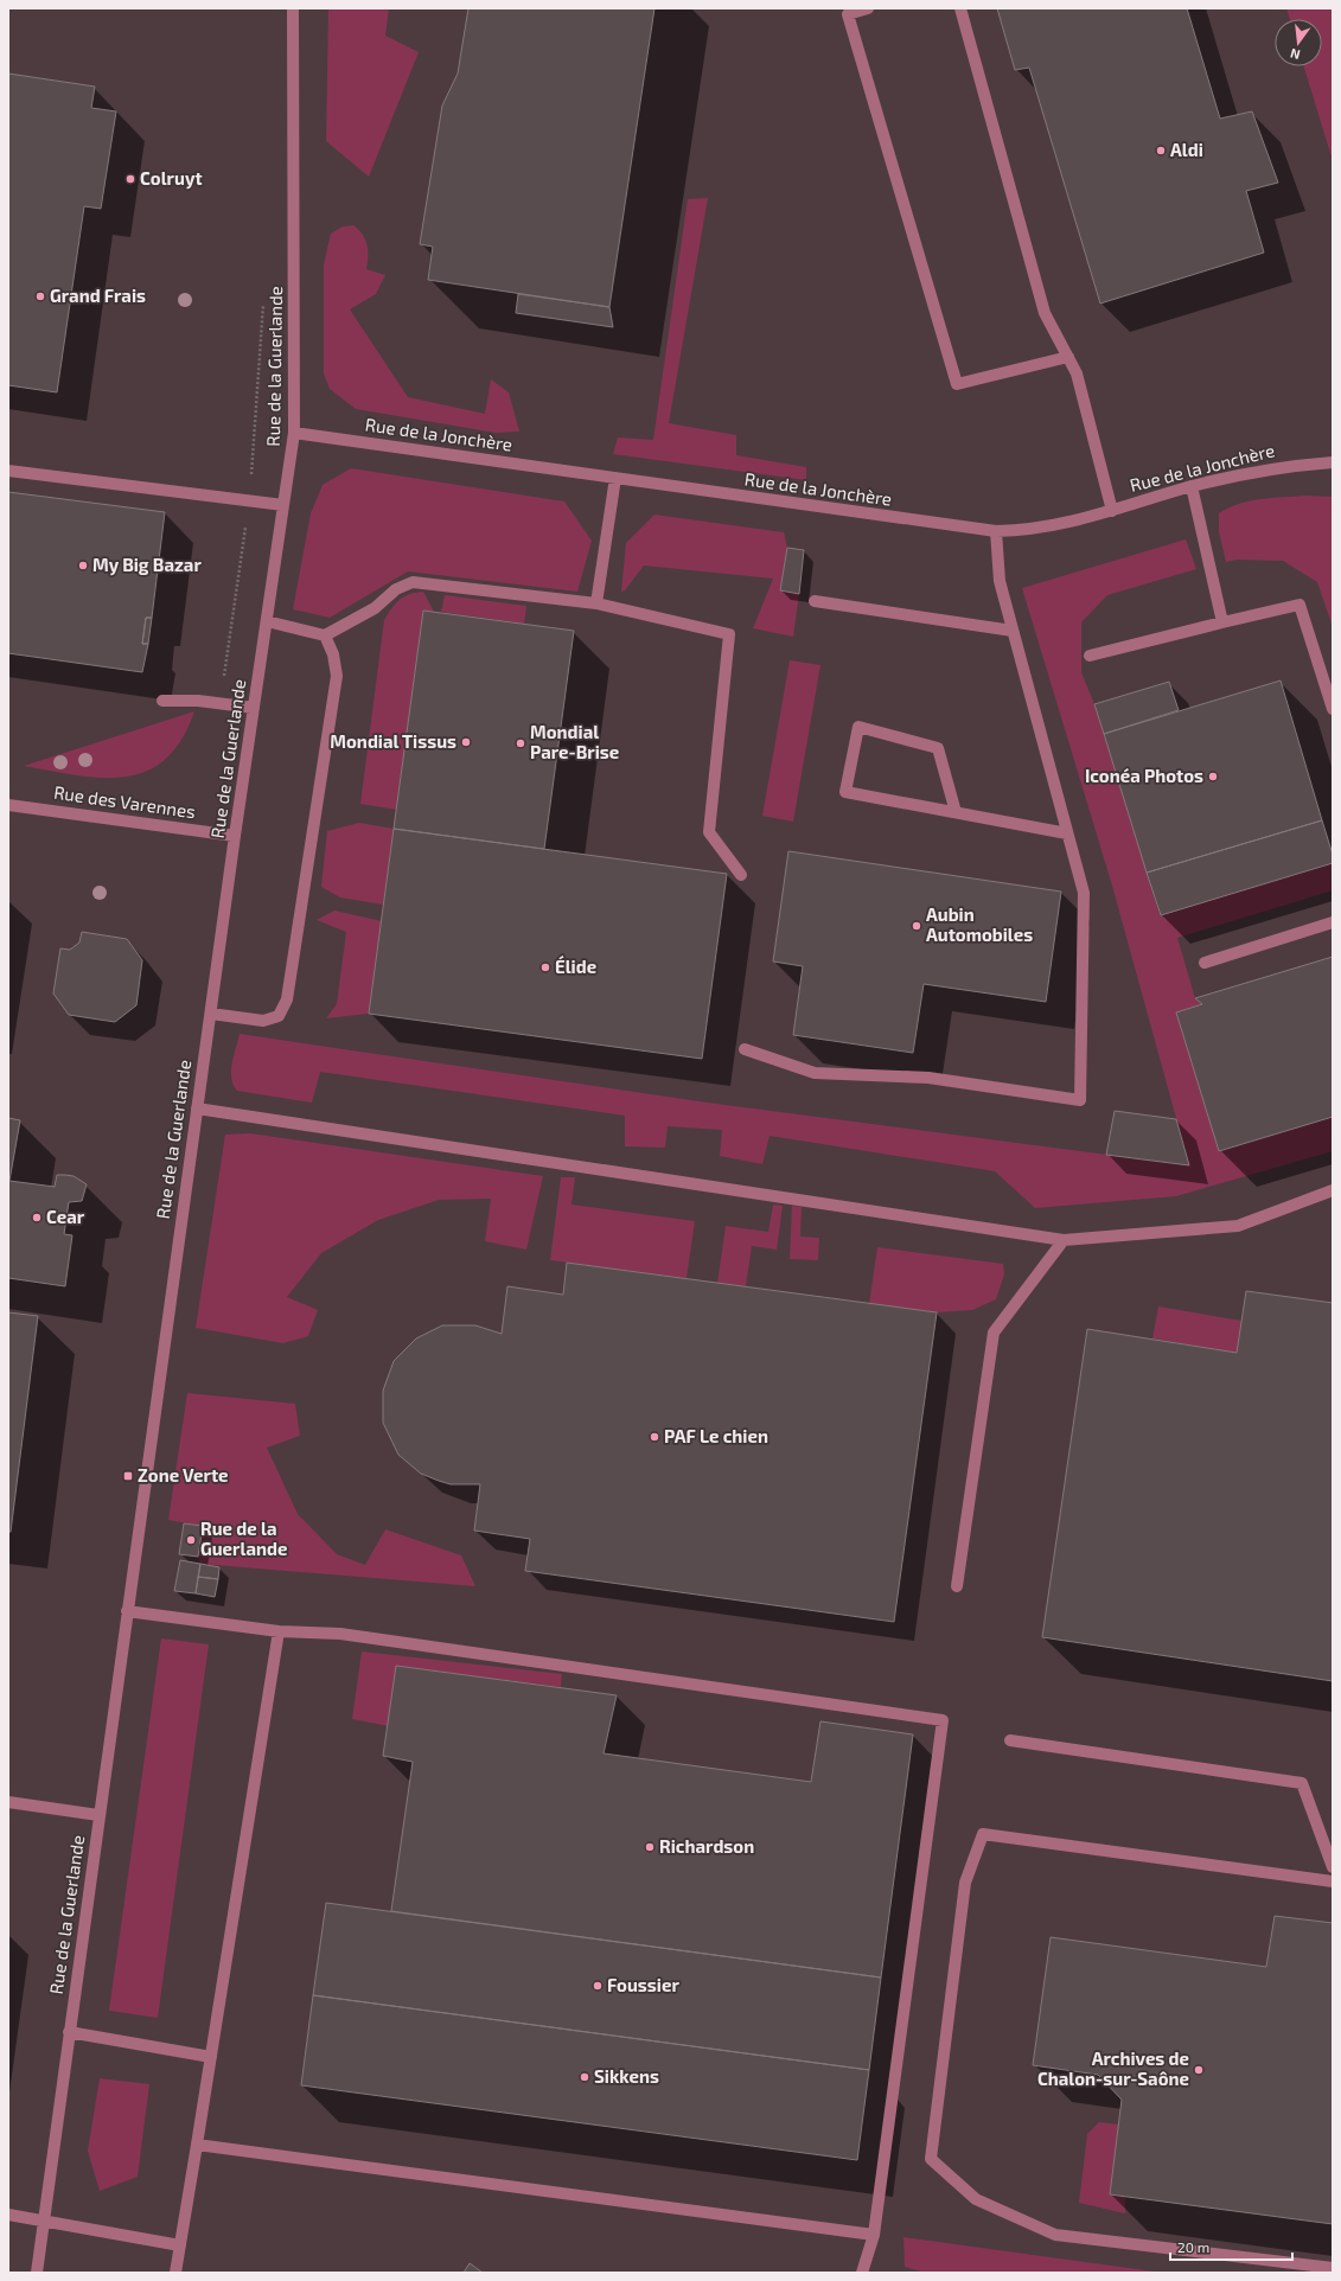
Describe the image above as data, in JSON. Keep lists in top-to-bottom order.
{
  "streets": {
    "street": ["Rue de la Guerlande", "Rue de la Jonchère", "Rue des Varennes"]
  },
  "crossings": [
    ["Rue de la Guerlande", "Rue de la Jonchère"],
    ["Rue de la Guerlande", "Rue des Varennes"]
  ],
  "places": {
    "other": [
      "Aldi",
      "Colruyt",
      "Grand Frais",
      "My Big Bazar",
      "Mondial Tissus",
      "Mondial Pare-Brise",
      "Iconéa Photos",
      "Aubin Automobiles",
      "Élide",
      "Cear",
      "PAF Le chien",
      "Rue de la Guerlande",
      "Richardson",
      "Foussier",
      "Archives de Chalon-sur-Saône",
      "Sikkens"
    ],
    "transit": ["Zone Verte"]
  },
  "scale_bar": "20 m",
  "north": "bottom"
}
